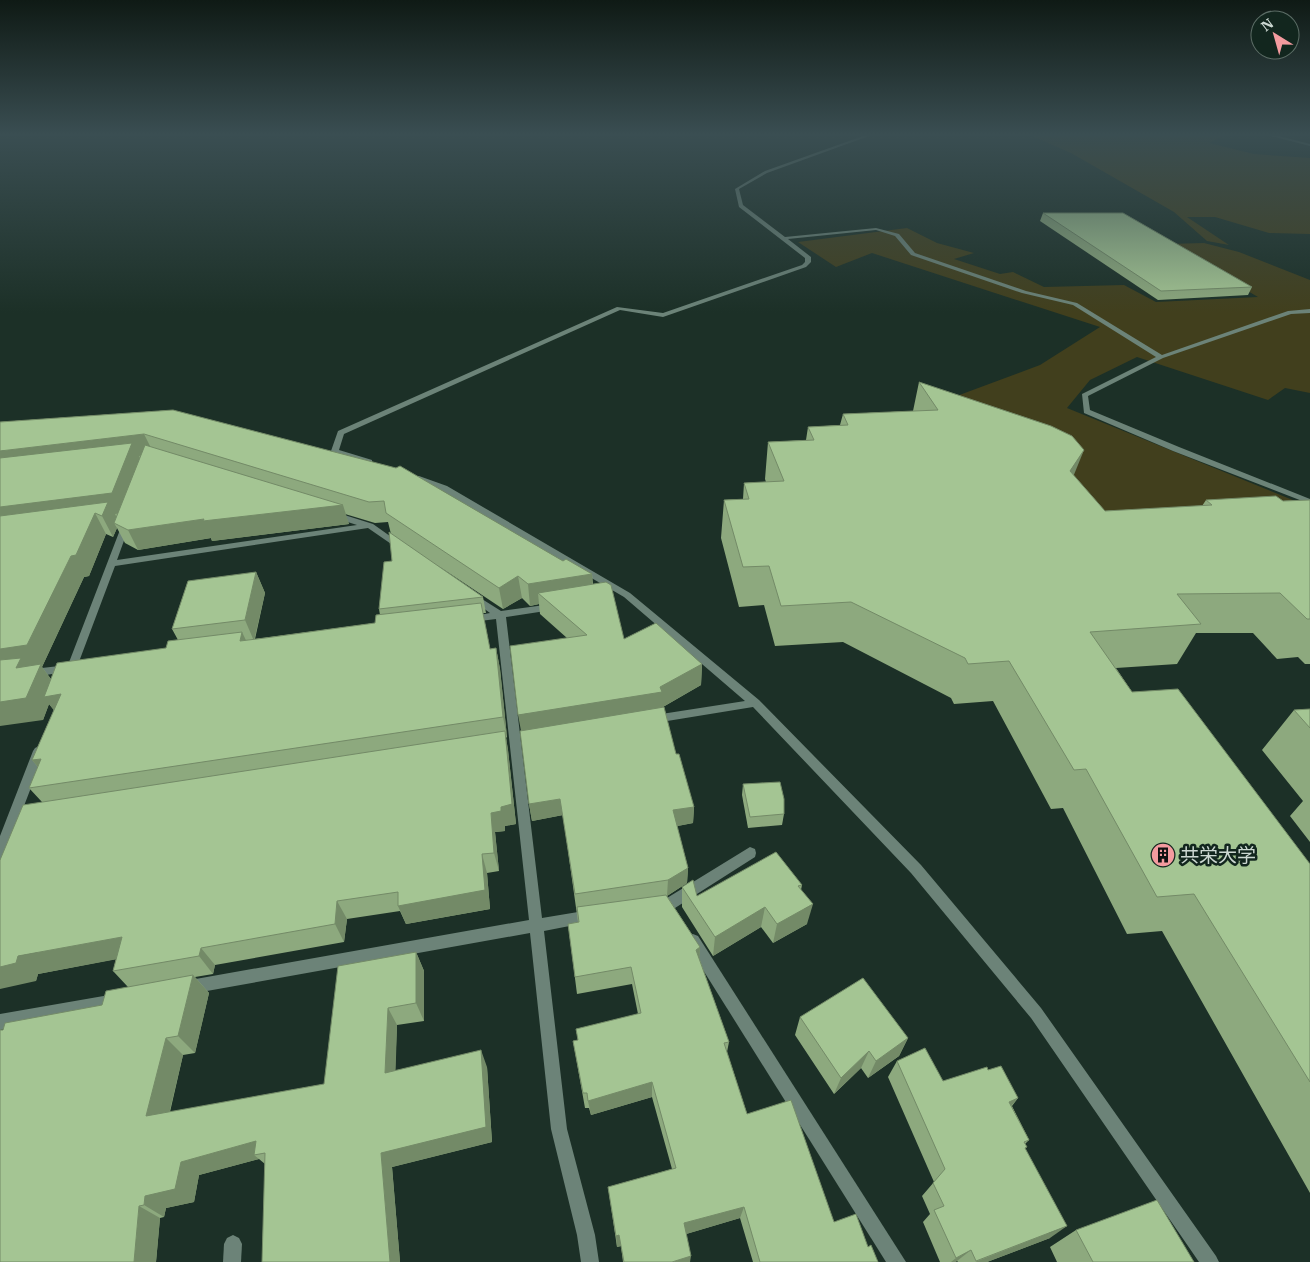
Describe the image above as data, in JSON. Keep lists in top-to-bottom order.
{
  "places": {
    "building": ["共栄大学"]
  },
  "north": "top left"
}
